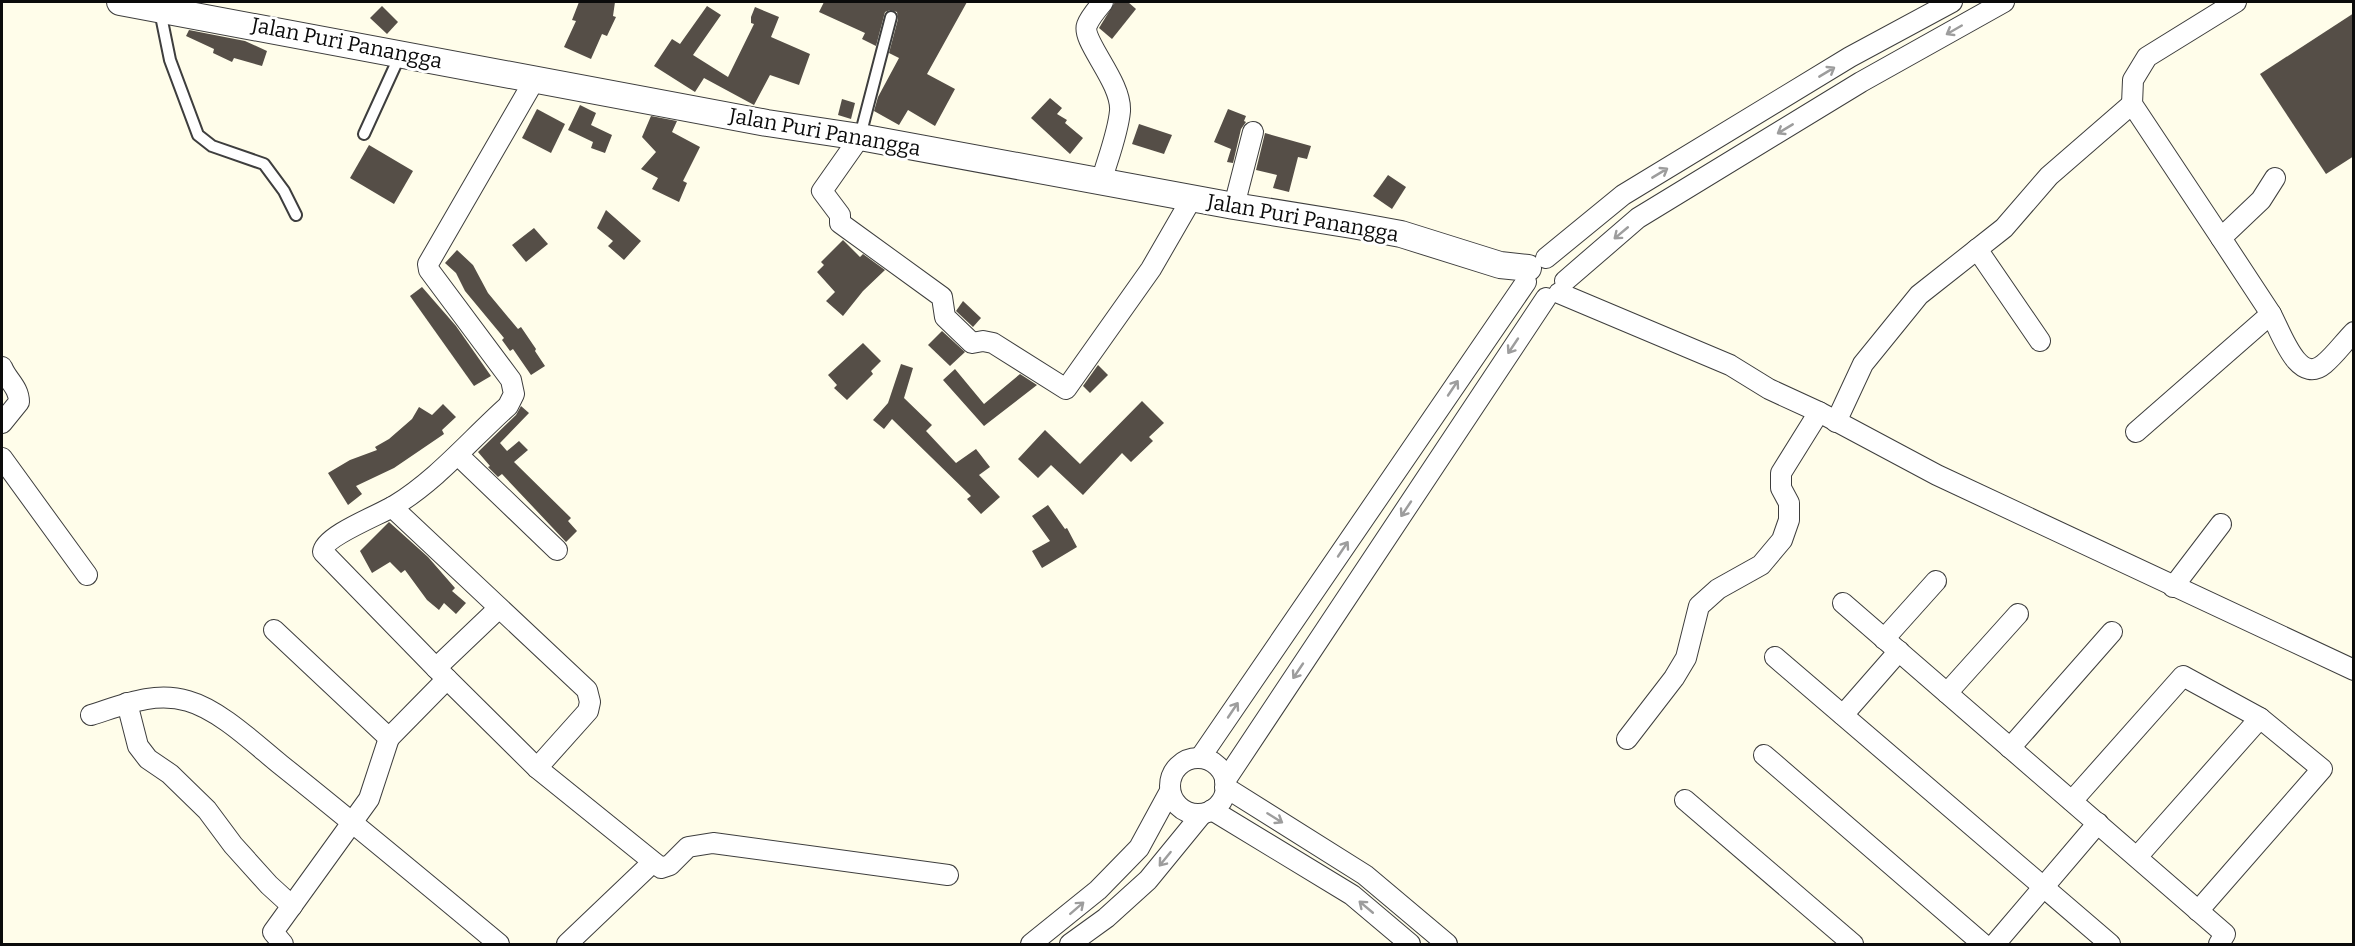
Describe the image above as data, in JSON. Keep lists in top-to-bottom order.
{
  "streets": {
    "street": ["Jalan Puri Panangga"]
  }
}
